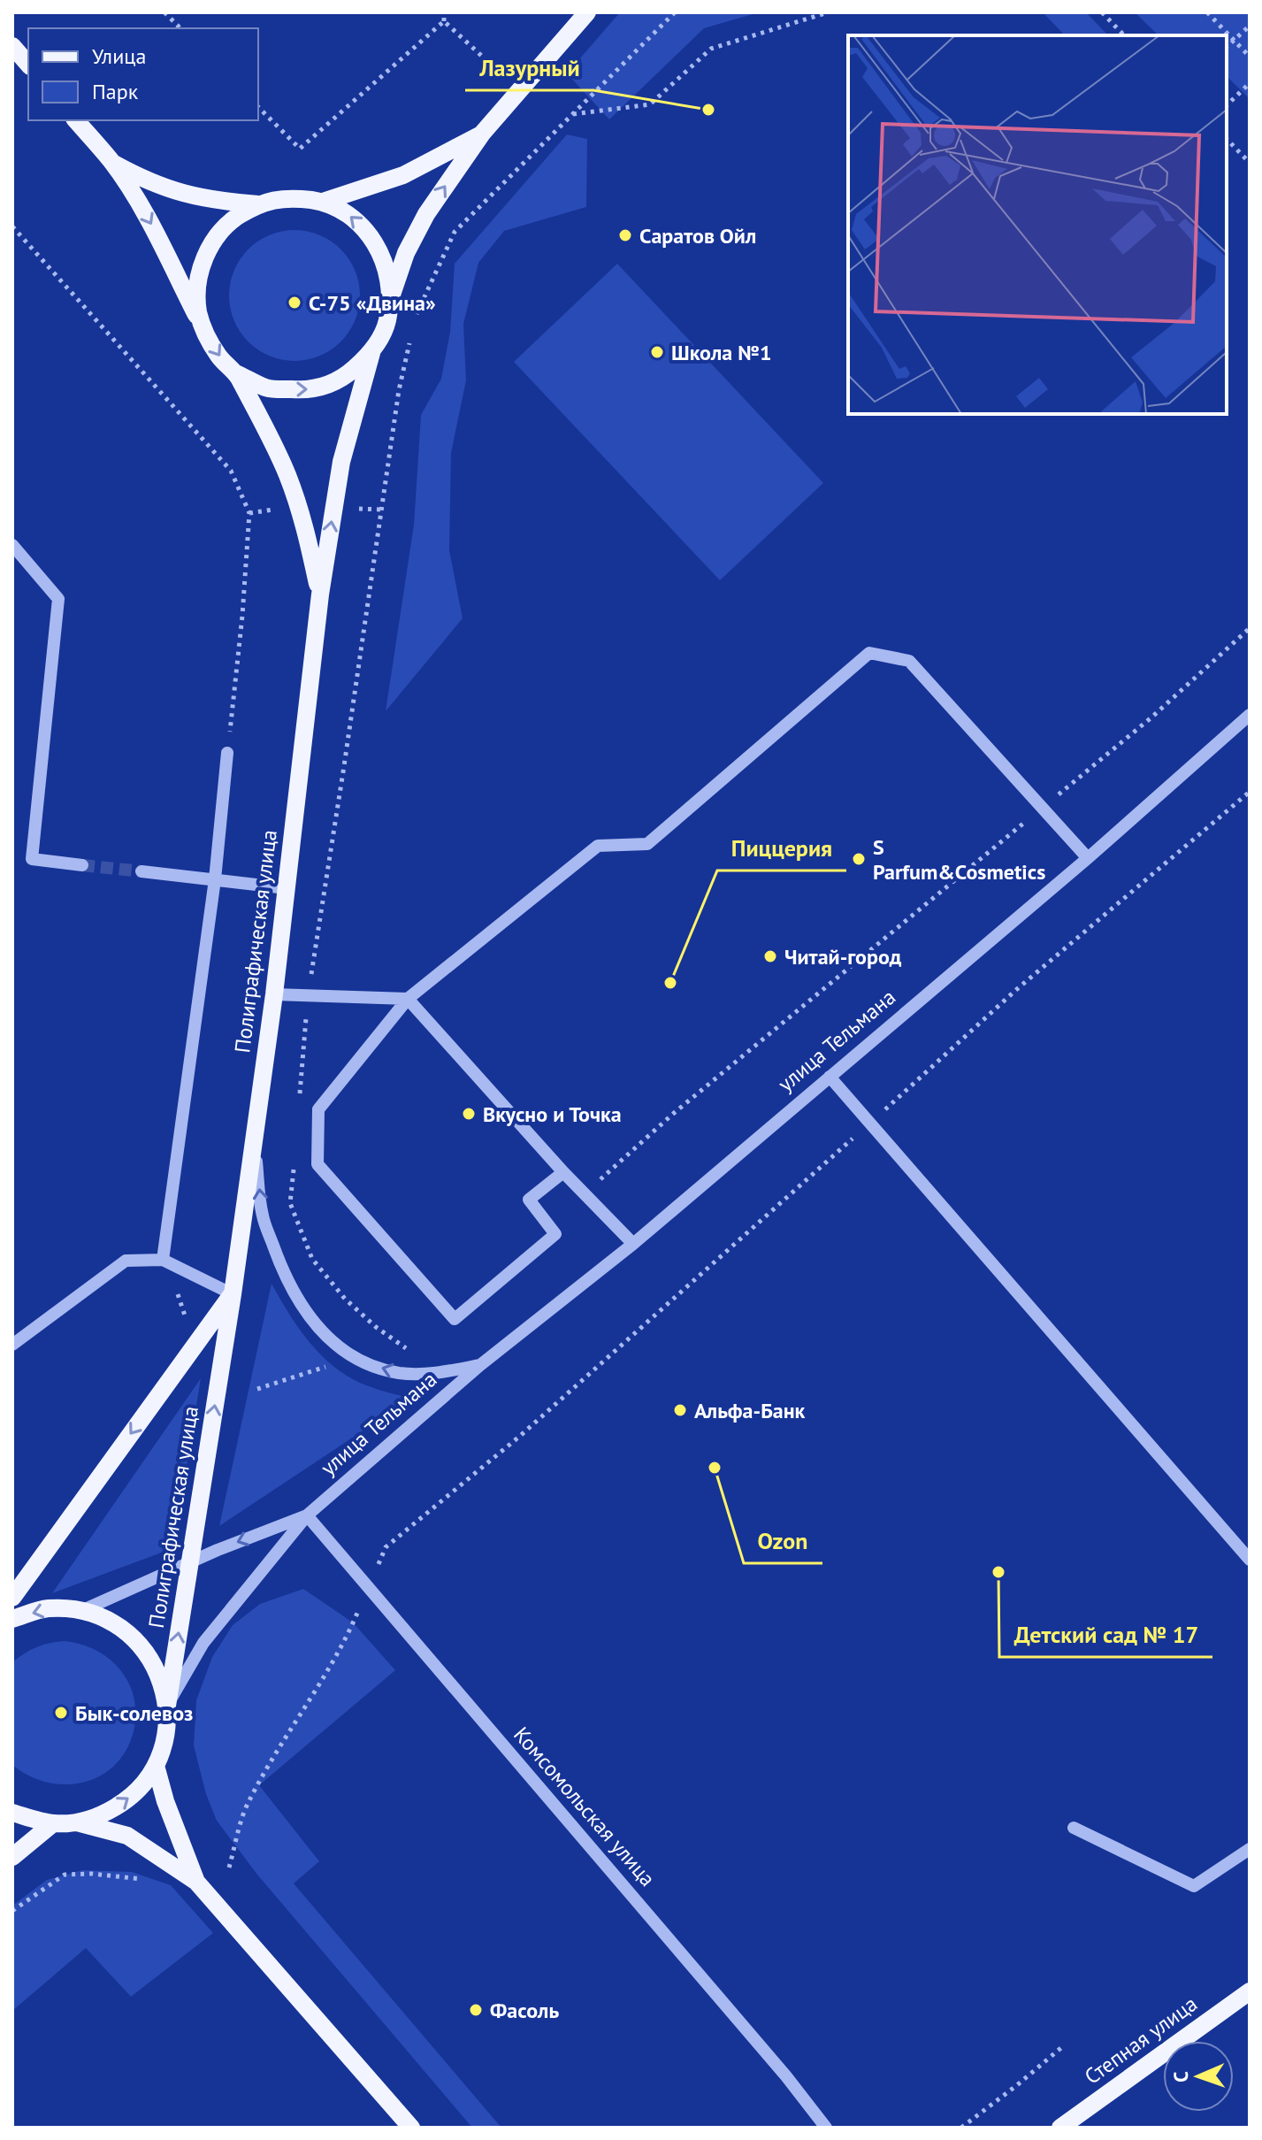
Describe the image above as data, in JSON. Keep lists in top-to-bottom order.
{
  "streets": {
    "main road": ["Полиграфическая улица", "улица Тельмана", "Степная улица"],
    "street": ["Комсомольская улица"]
  },
  "crossings": [
    ["Полиграфическая улица", "улица Тельмана"],
    ["улица Тельмана", "Комсомольская улица"]
  ],
  "places": [
    "Лазурный",
    "Саратов Ойл",
    "С-75 «Двина»",
    "Школа №1",
    "S Parfum&Cosmetics",
    "Читай-город",
    "Пиццерия",
    "Вкусно и Точка",
    "Альфа-Банк",
    "Ozon",
    "Детский сад № 17",
    "Бык-солевоз",
    "Фасоль"
  ],
  "legend": ["Улица", "Парк"],
  "north": "left"
}
